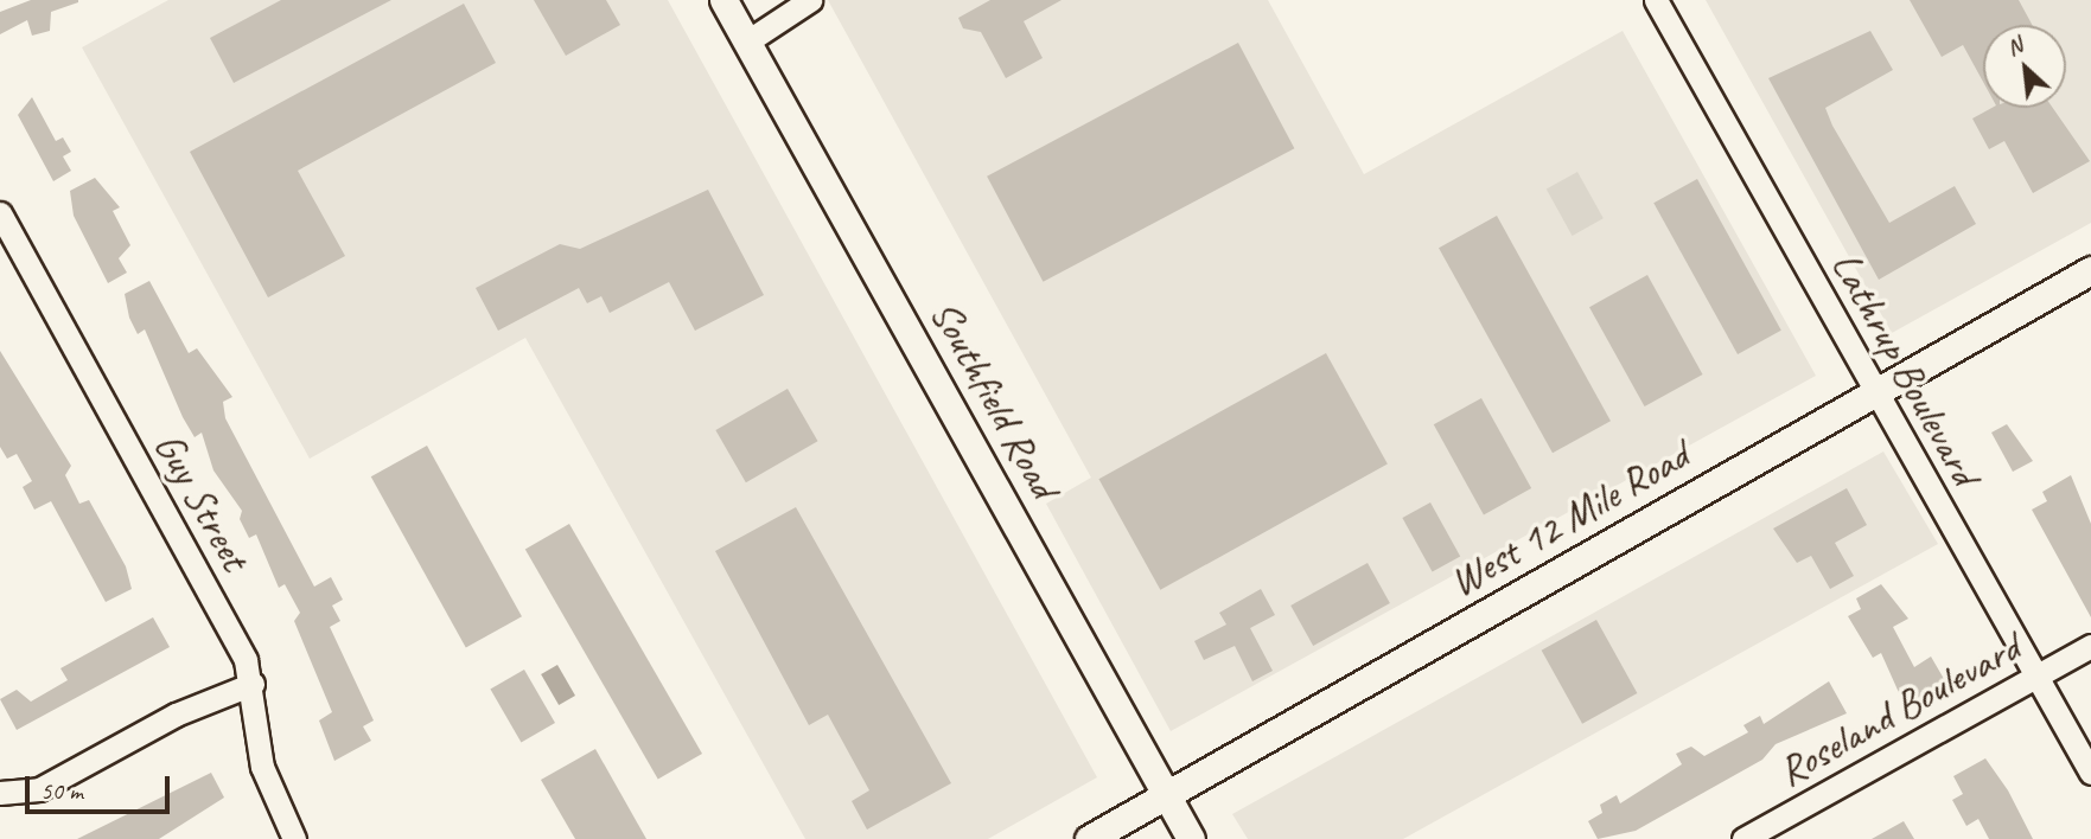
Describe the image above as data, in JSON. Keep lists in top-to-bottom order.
{
  "streets": {
    "main road": ["Southfield Road", "West 12 Mile Road"],
    "street": ["Lathrup Boulevard", "Guy Street", "Roseland Boulevard"]
  },
  "crossings": [
    ["Lathrup Boulevard", "West 12 Mile Road"],
    ["Lathrup Boulevard", "Roseland Boulevard"],
    ["Southfield Road", "West 12 Mile Road"]
  ],
  "scale_bar": "50 m",
  "north": "top left"
}
